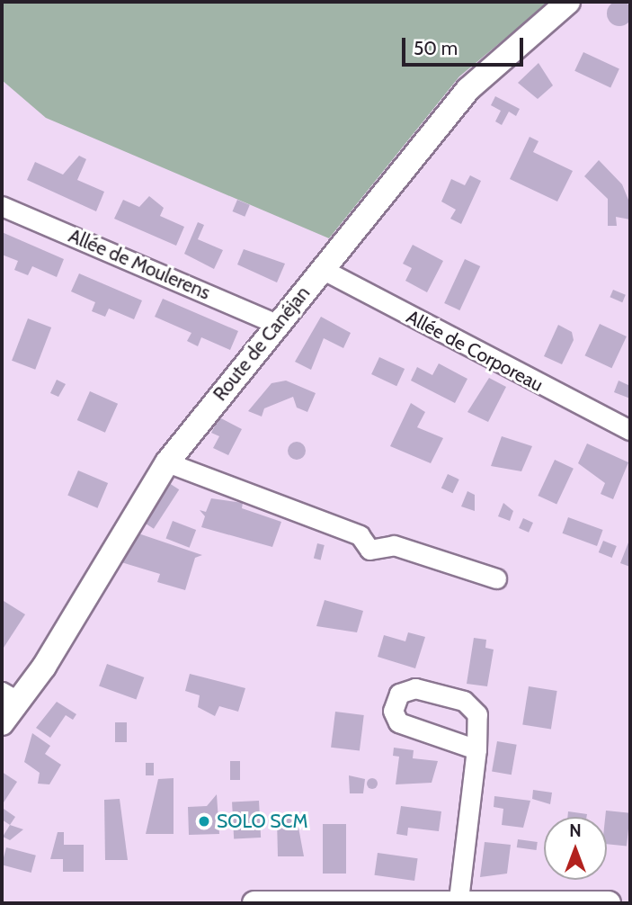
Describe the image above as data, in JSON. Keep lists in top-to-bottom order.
{
  "streets": {
    "street": ["Allée de Moulerens", "Route de Canéjan", "Allée de Corporeau"]
  },
  "crossings": [
    ["Allée de Moulerens", "Route de Canéjan"],
    ["Route de Canéjan", "Allée de Corporeau"]
  ],
  "places": ["SOLO SCM"],
  "scale_bar": "50 m",
  "north": "top"
}
